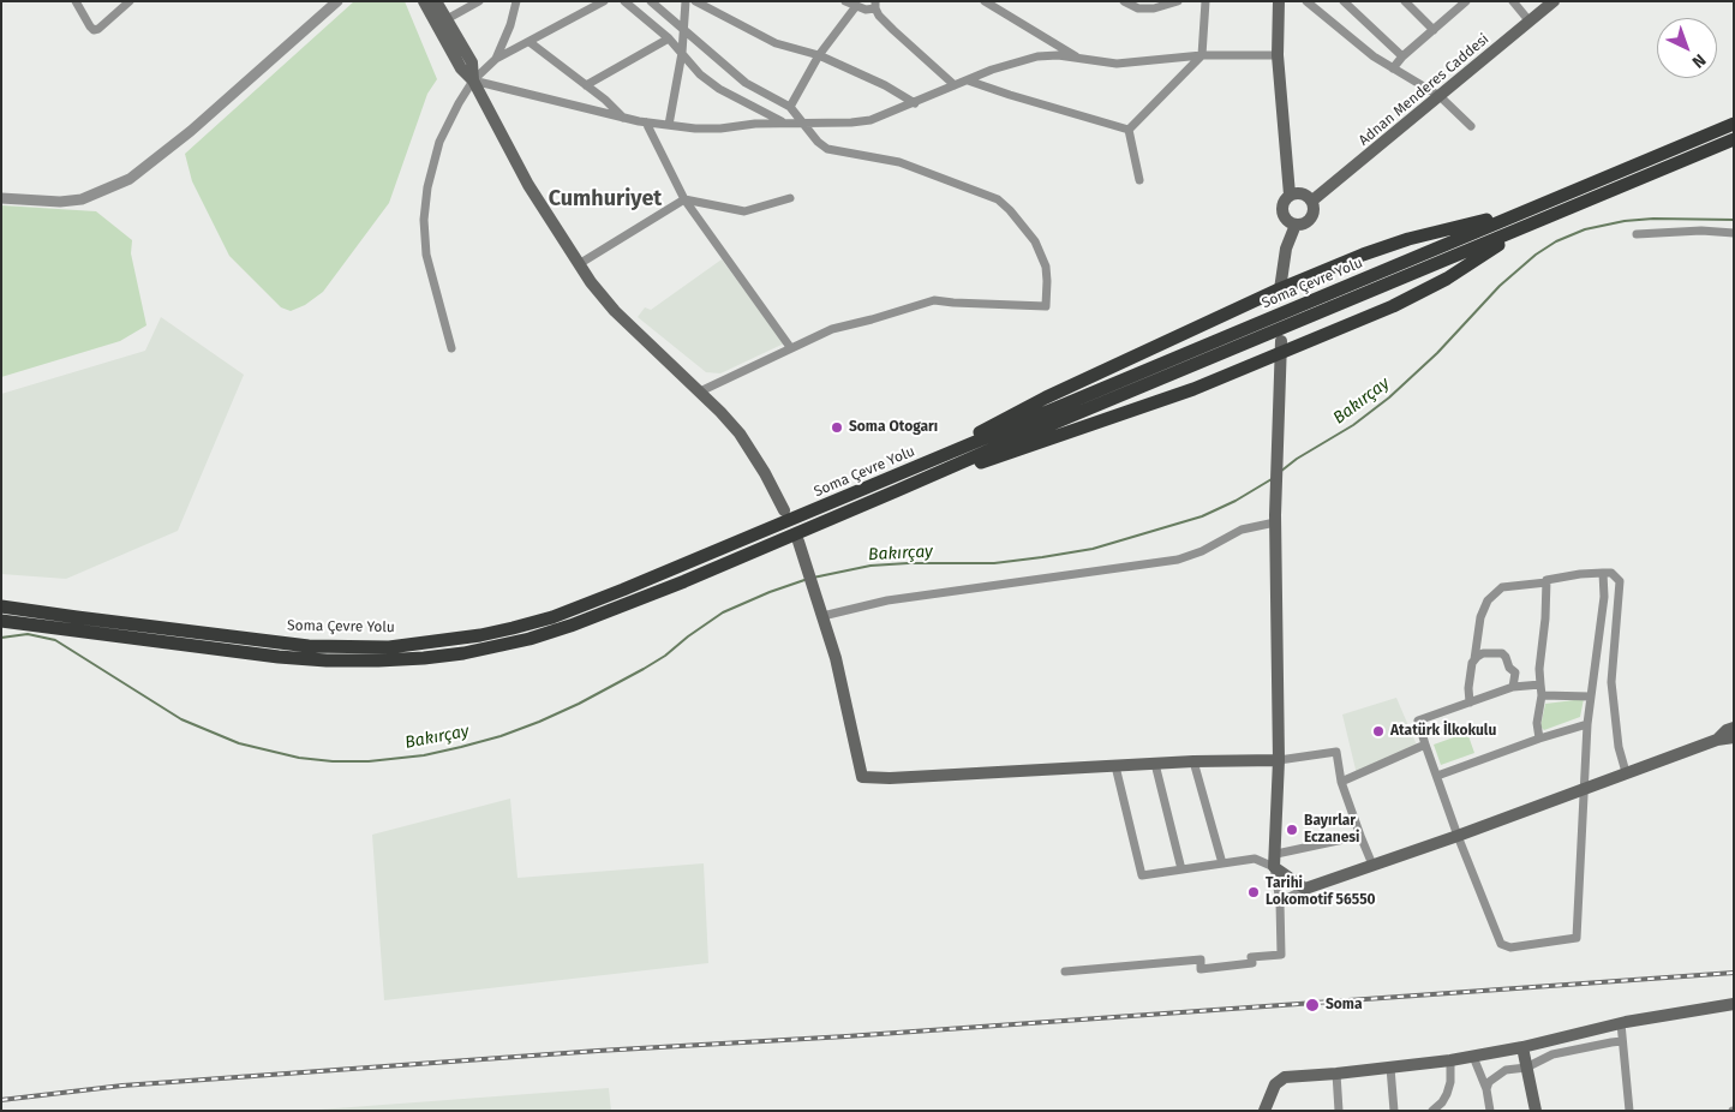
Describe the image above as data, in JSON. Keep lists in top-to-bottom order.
{
  "streets": {
    "highway": ["Soma Çevre Yolu"],
    "main road": ["Adnan Menderes Caddesi"]
  },
  "districts": ["Cumhuriyet"],
  "water": ["Bakırçay"],
  "places": [
    "Soma Otogarı",
    "Atatürk İlkokulu",
    "Bayırlar Eczanesi",
    "Tarihi Lokomotif 56550",
    "Soma"
  ],
  "north": "bottom right"
}
